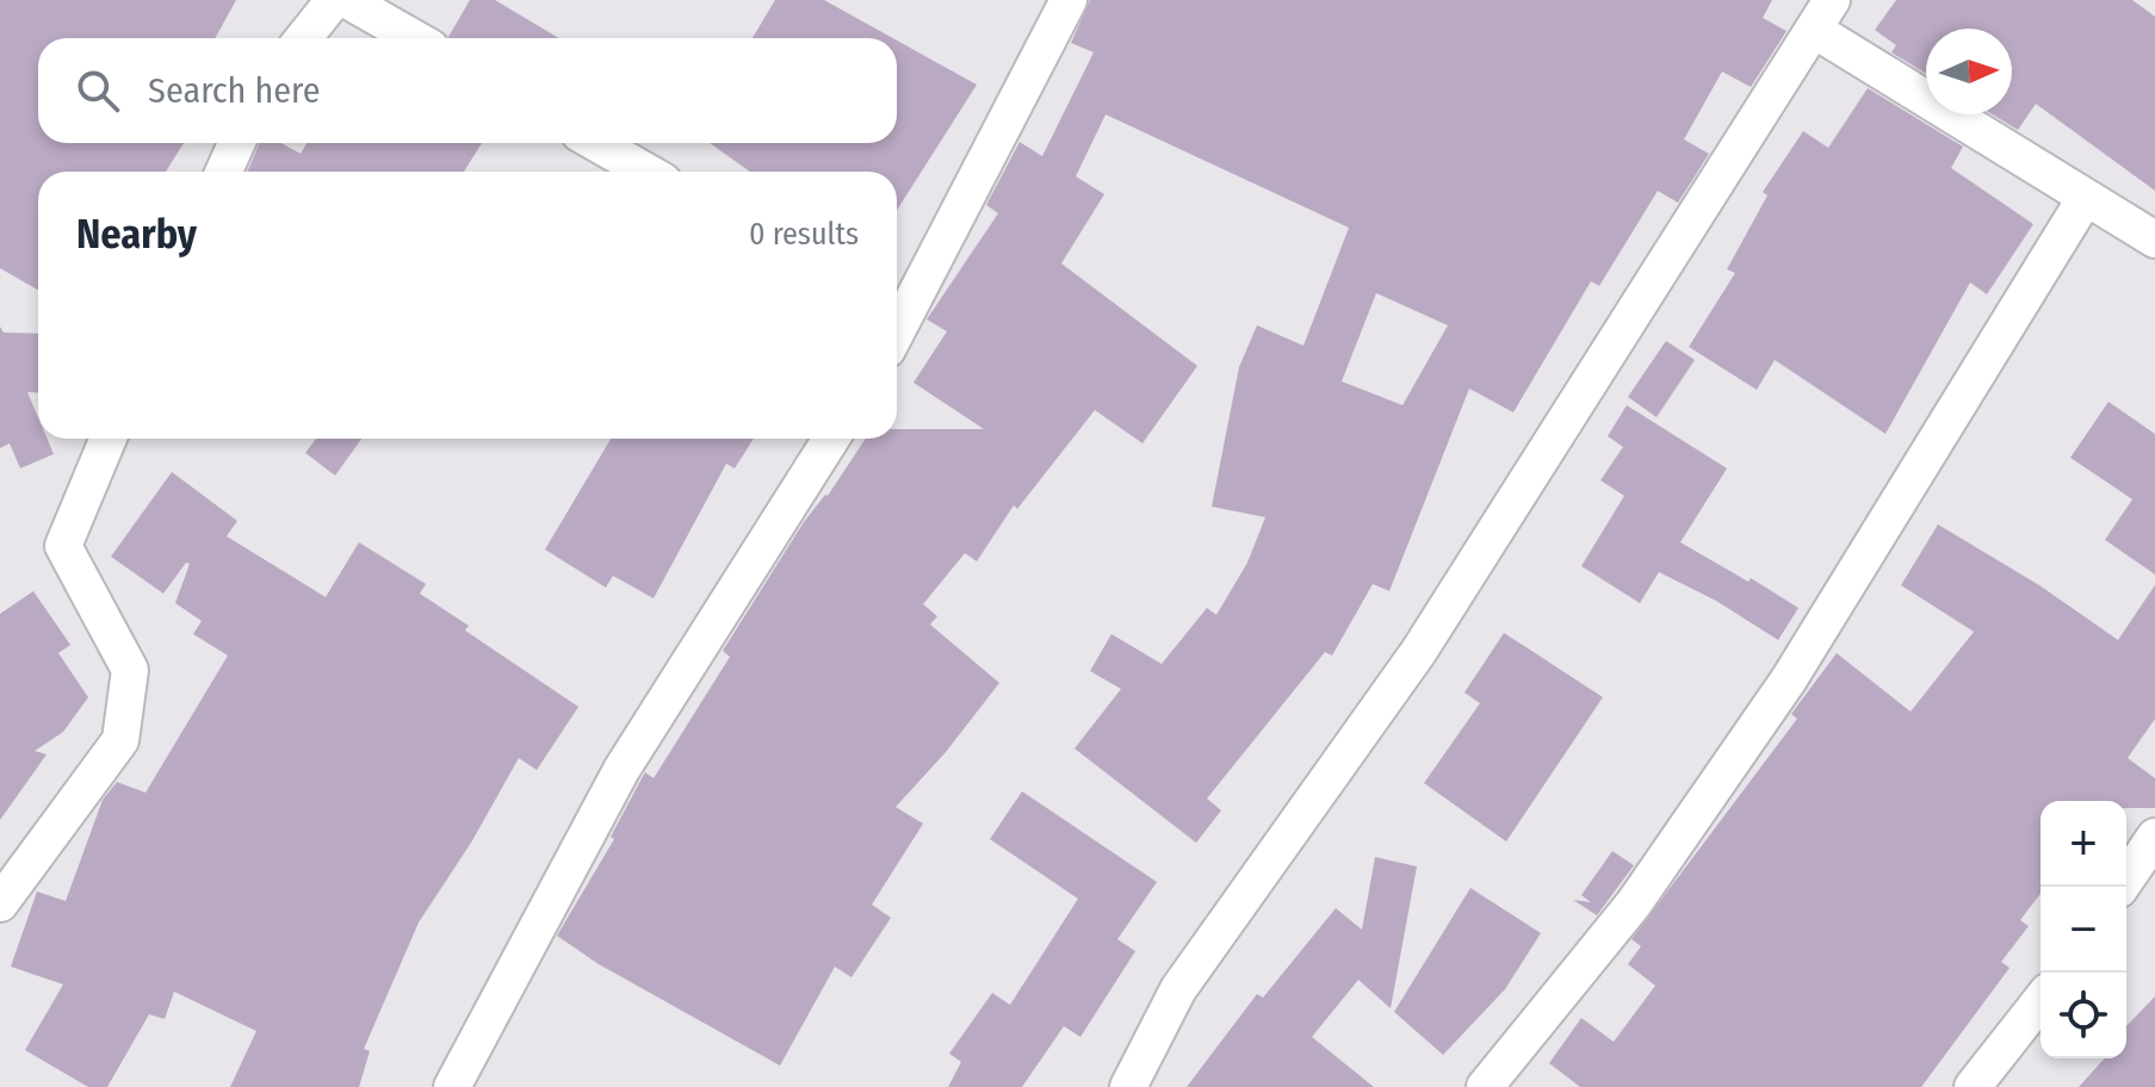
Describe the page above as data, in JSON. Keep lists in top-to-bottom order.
{
  "north": "right",
  "page": {
    "search": "Search here",
    "heading": ["Nearby", "0 results"],
    "map_buttons": ["+", "−"]
  }
}
